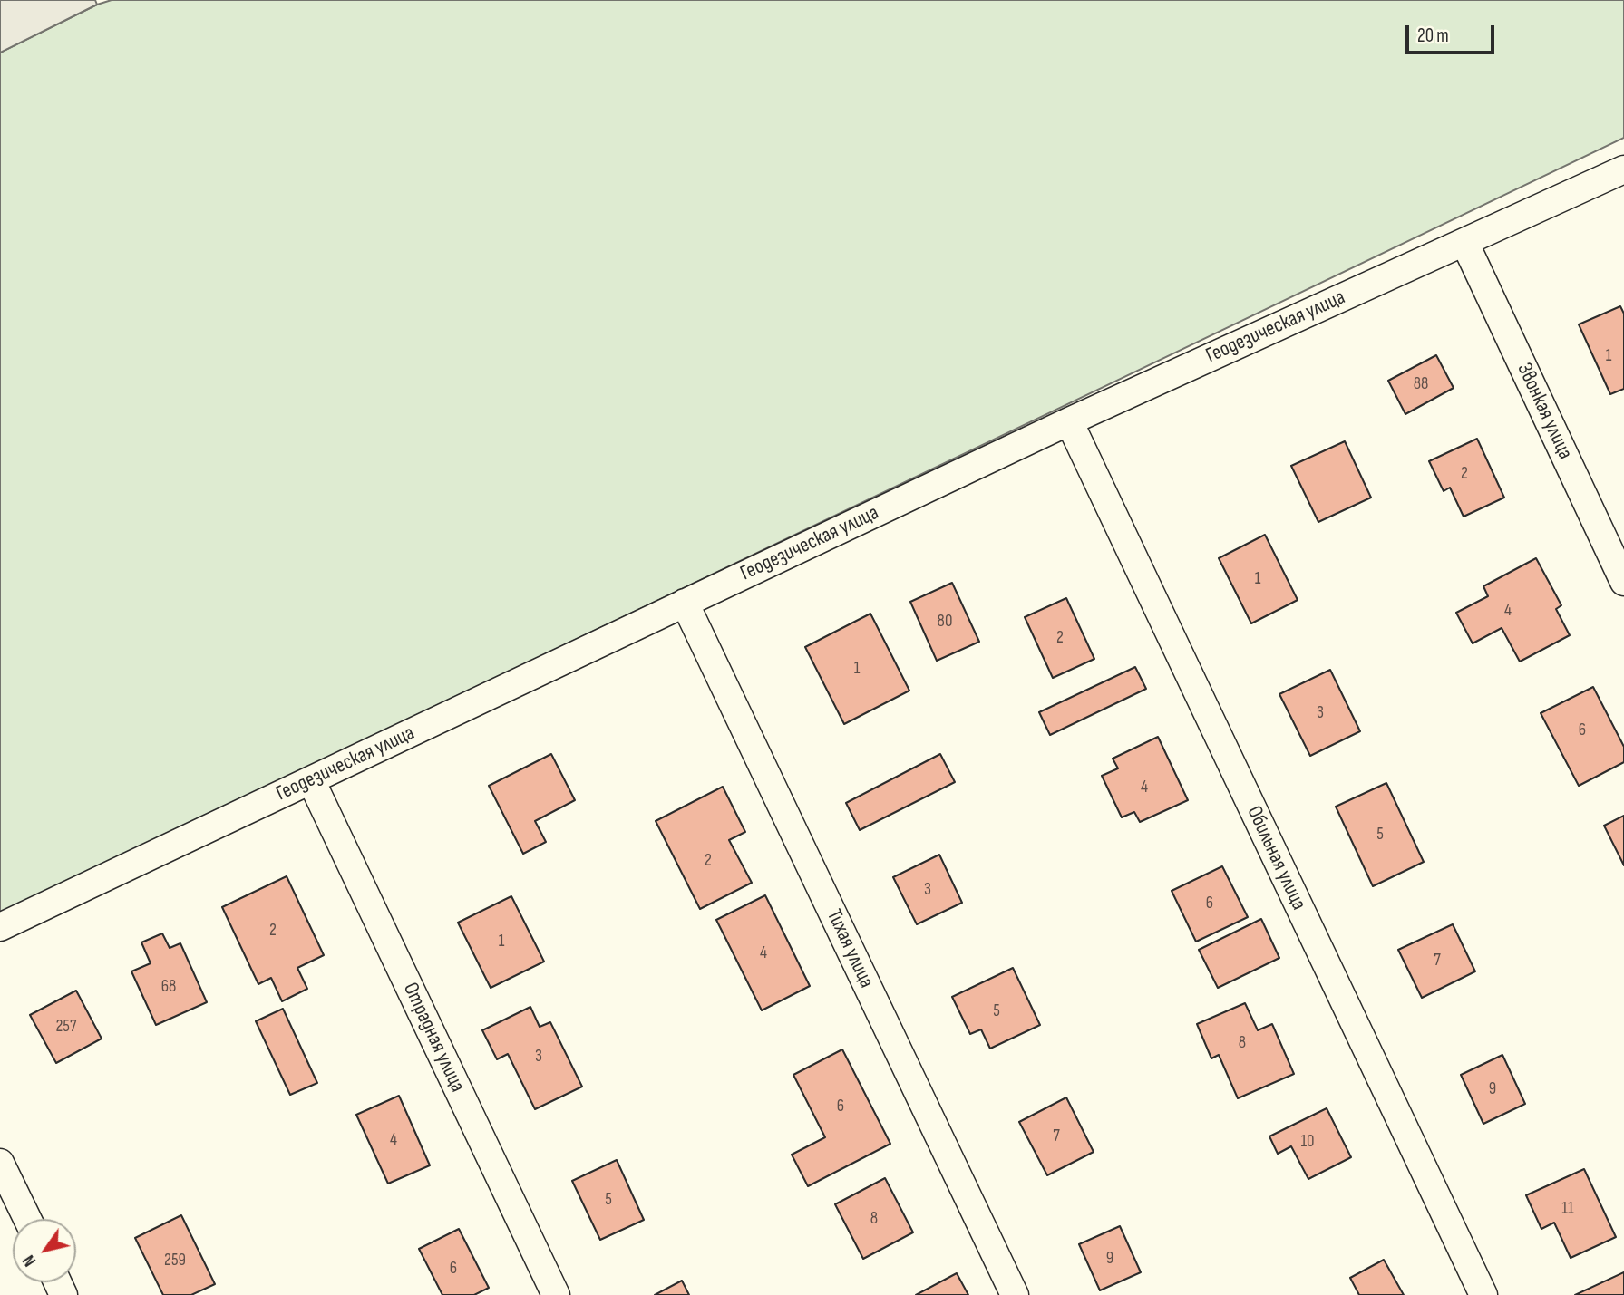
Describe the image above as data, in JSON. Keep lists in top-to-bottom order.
{
  "streets": {
    "street": [
      "Геодезическая улица",
      "Звонкая улица",
      "Обильная улица",
      "Тихая улица",
      "Отрадная улица"
    ]
  },
  "crossings": [
    ["Геодезическая улица", "Звонкая улица"],
    ["Геодезическая улица", "Обильная улица"],
    ["Геодезическая улица", "Тихая улица"],
    ["Геодезическая улица", "Отрадная улица"]
  ],
  "house_numbers": [
    "1",
    "88",
    "2",
    "1",
    "4",
    "80",
    "2",
    "1",
    "3",
    "6",
    "4",
    "5",
    "2",
    "3",
    "6",
    "2",
    "1",
    "4",
    "7",
    "68",
    "5",
    "257",
    "8",
    "3",
    "9",
    "6",
    "7",
    "4",
    "10",
    "5",
    "11",
    "8",
    "9",
    "259",
    "6"
  ],
  "scale_bar": "20 m",
  "north": "bottom left"
}
